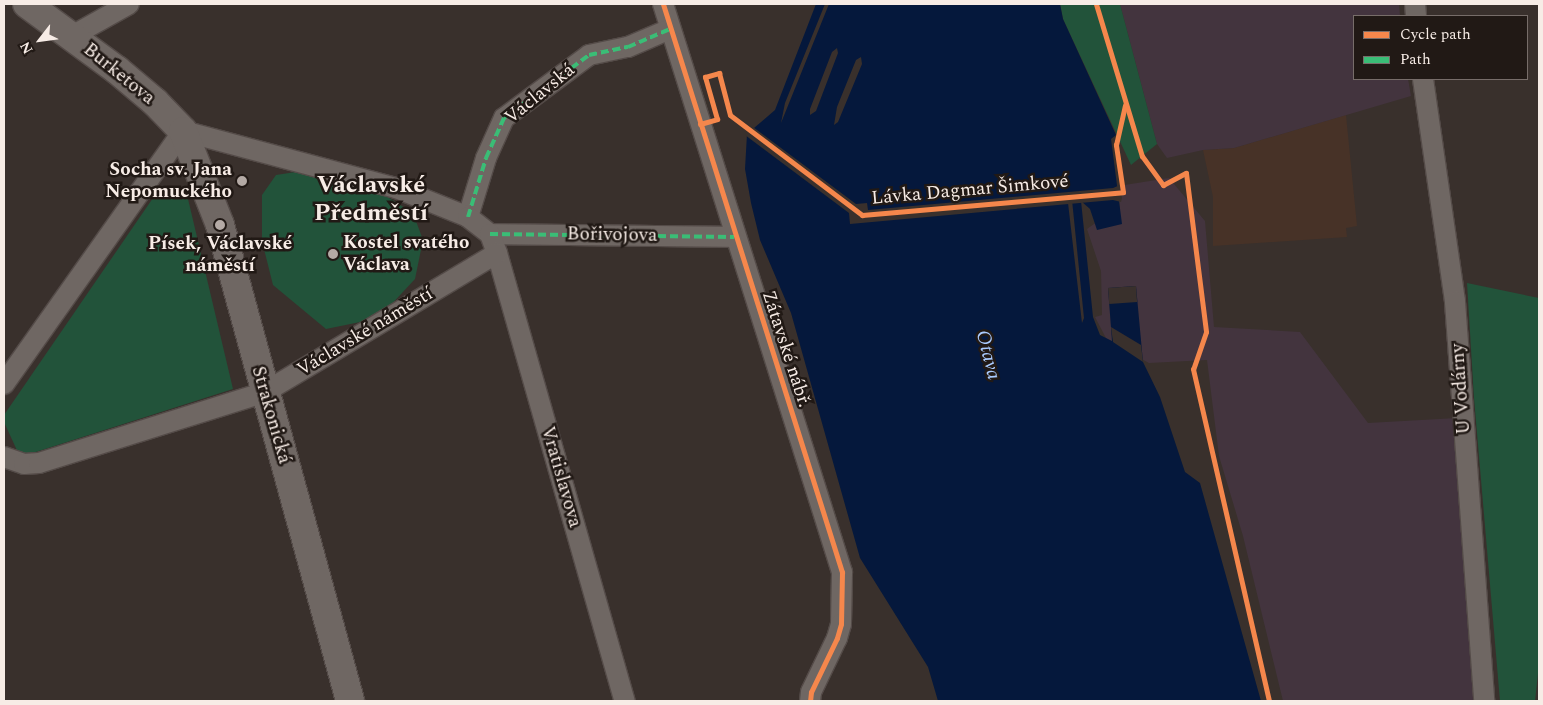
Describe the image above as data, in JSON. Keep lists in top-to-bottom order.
{
  "streets": {
    "main road": ["Burketova", "Strakonická"],
    "street": [
      "Václavská",
      "Bořivojova",
      "Václavské náměstí",
      "Zátavské nábř.",
      "U Vodárny",
      "Vratislavova"
    ],
    "cycle path": ["Lávka Dagmar Šimkové"]
  },
  "crossings": [
    ["Burketova", "Strakonická"],
    ["Václavská", "Zátavské nábř."],
    ["Bořivojova", "Zátavské nábř."],
    ["Václavské náměstí", "Strakonická"],
    ["Václavské náměstí", "Vratislavova"]
  ],
  "districts": ["Václavské Předměstí"],
  "water": ["Otava"],
  "places": ["Socha sv. Jana Nepomuckého", "Písek, Václavské náměstí", "Kostel svatého Václava"],
  "legend": ["Cycle path", "Path"],
  "north": "bottom left"
}
